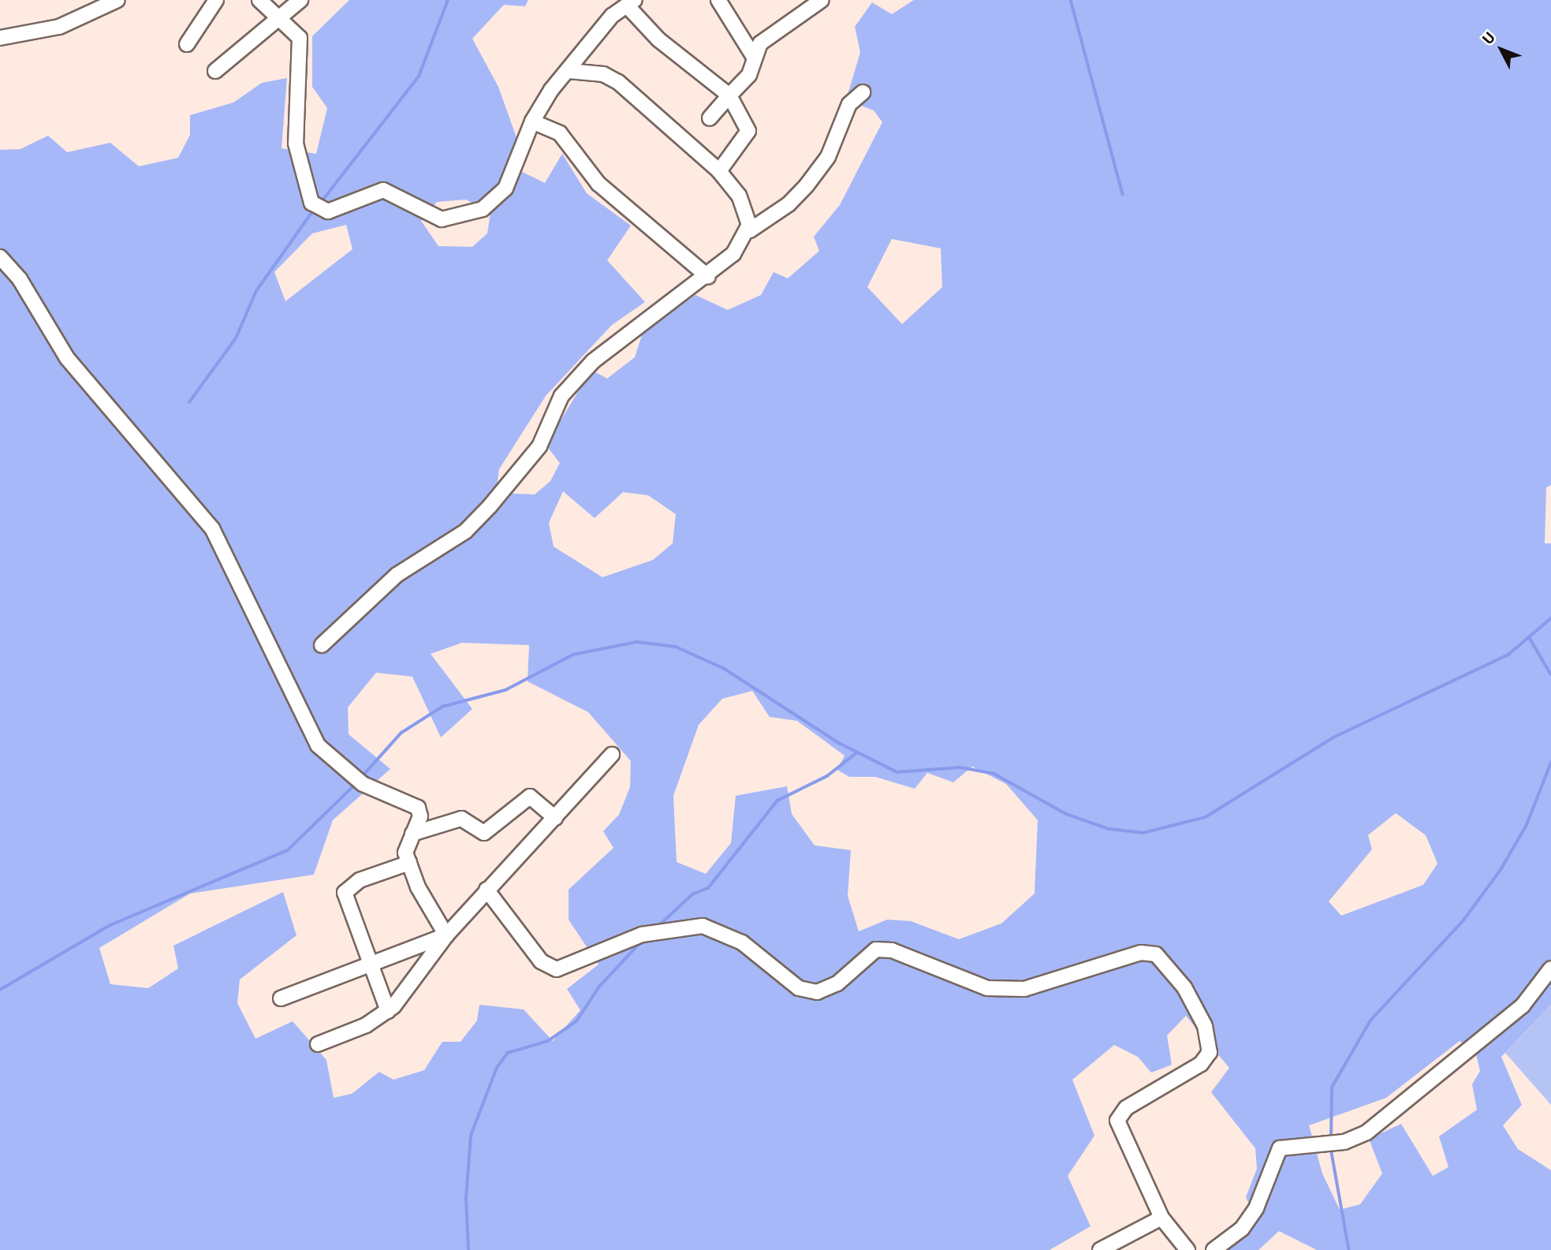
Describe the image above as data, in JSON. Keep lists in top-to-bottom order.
{
  "north": "top left"
}
